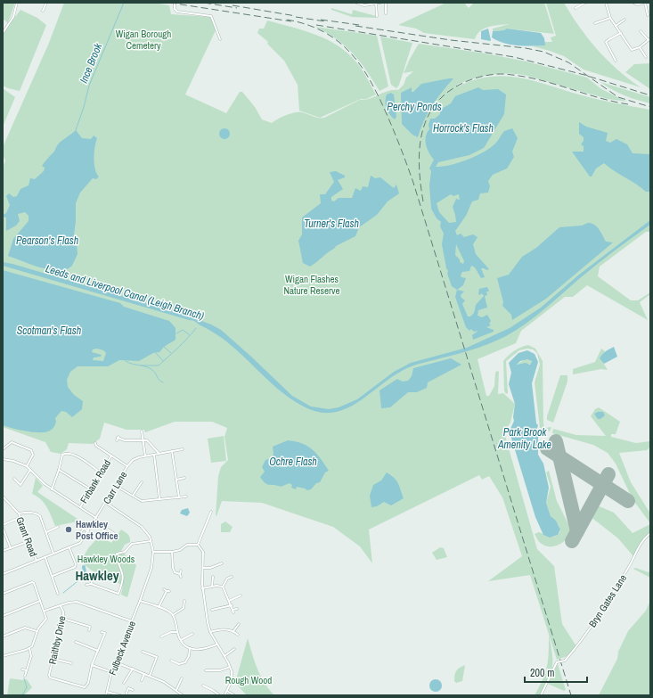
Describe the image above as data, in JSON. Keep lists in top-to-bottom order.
{
  "streets": {
    "street": [
      "Firbank Road",
      "Carr Lane",
      "Grant Road",
      "Bryn Gates Lane",
      "Raithby Drive",
      "Fulbeck Avenue"
    ]
  },
  "crossings": [
    ["Carr Lane", "Grant Road"]
  ],
  "districts": ["Hawkley"],
  "water": [
    "Ince Brook",
    "Perchy Ponds",
    "Horrock's Flash",
    "Turner's Flash",
    "Pearson's Flash",
    "Leeds and Liverpool Canal (Leigh Branch)",
    "Scotman's Flash",
    "Park Brook Amenity Lake",
    "Ochre Flash"
  ],
  "parks": [
    "Wigan Borough Cemetery",
    "Wigan Flashes Nature Reserve",
    "Hawkley Woods",
    "Rough Wood"
  ],
  "places": ["Hawkley Post Office"],
  "scale_bar": "200 m"
}
